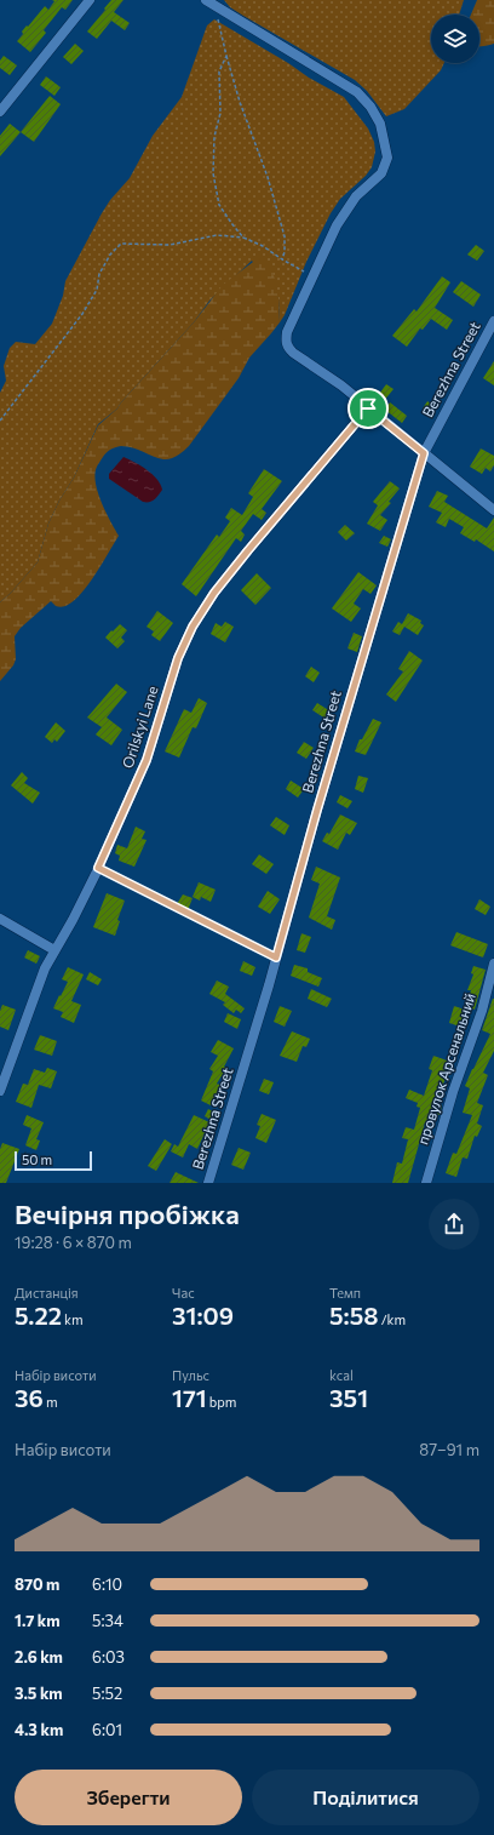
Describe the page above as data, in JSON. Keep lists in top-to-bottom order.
{
  "streets": {
    "street": ["Berezhna Street", "Orilskyi Lane", "провулок Арсенальний"]
  },
  "scale_bar": "50 m",
  "page": {
    "scale": "50 m",
    "heading": ["Вечірня пробіжка", "19:28 · 6 × 870 m"],
    "stats": [
      ["Дистанція", "5.22 km"],
      ["Час", "31:09"],
      ["Темп", "5:58 /km"],
      ["Набір висоти", "36 m"],
      ["Пульс", "171 bpm"],
      ["kcal", "351"]
    ],
    "chart": ["Набір висоти", "87–91 m"],
    "list": [
      {
        "name": "870 m",
        "note": "6:10"
      },
      {
        "name": "1.7 km",
        "note": "5:34"
      },
      {
        "name": "2.6 km",
        "note": "6:03"
      },
      {
        "name": "3.5 km",
        "note": "5:52"
      },
      {
        "name": "4.3 km",
        "note": "6:01"
      }
    ],
    "buttons": ["Зберегти", "Поділитися"]
  }
}
